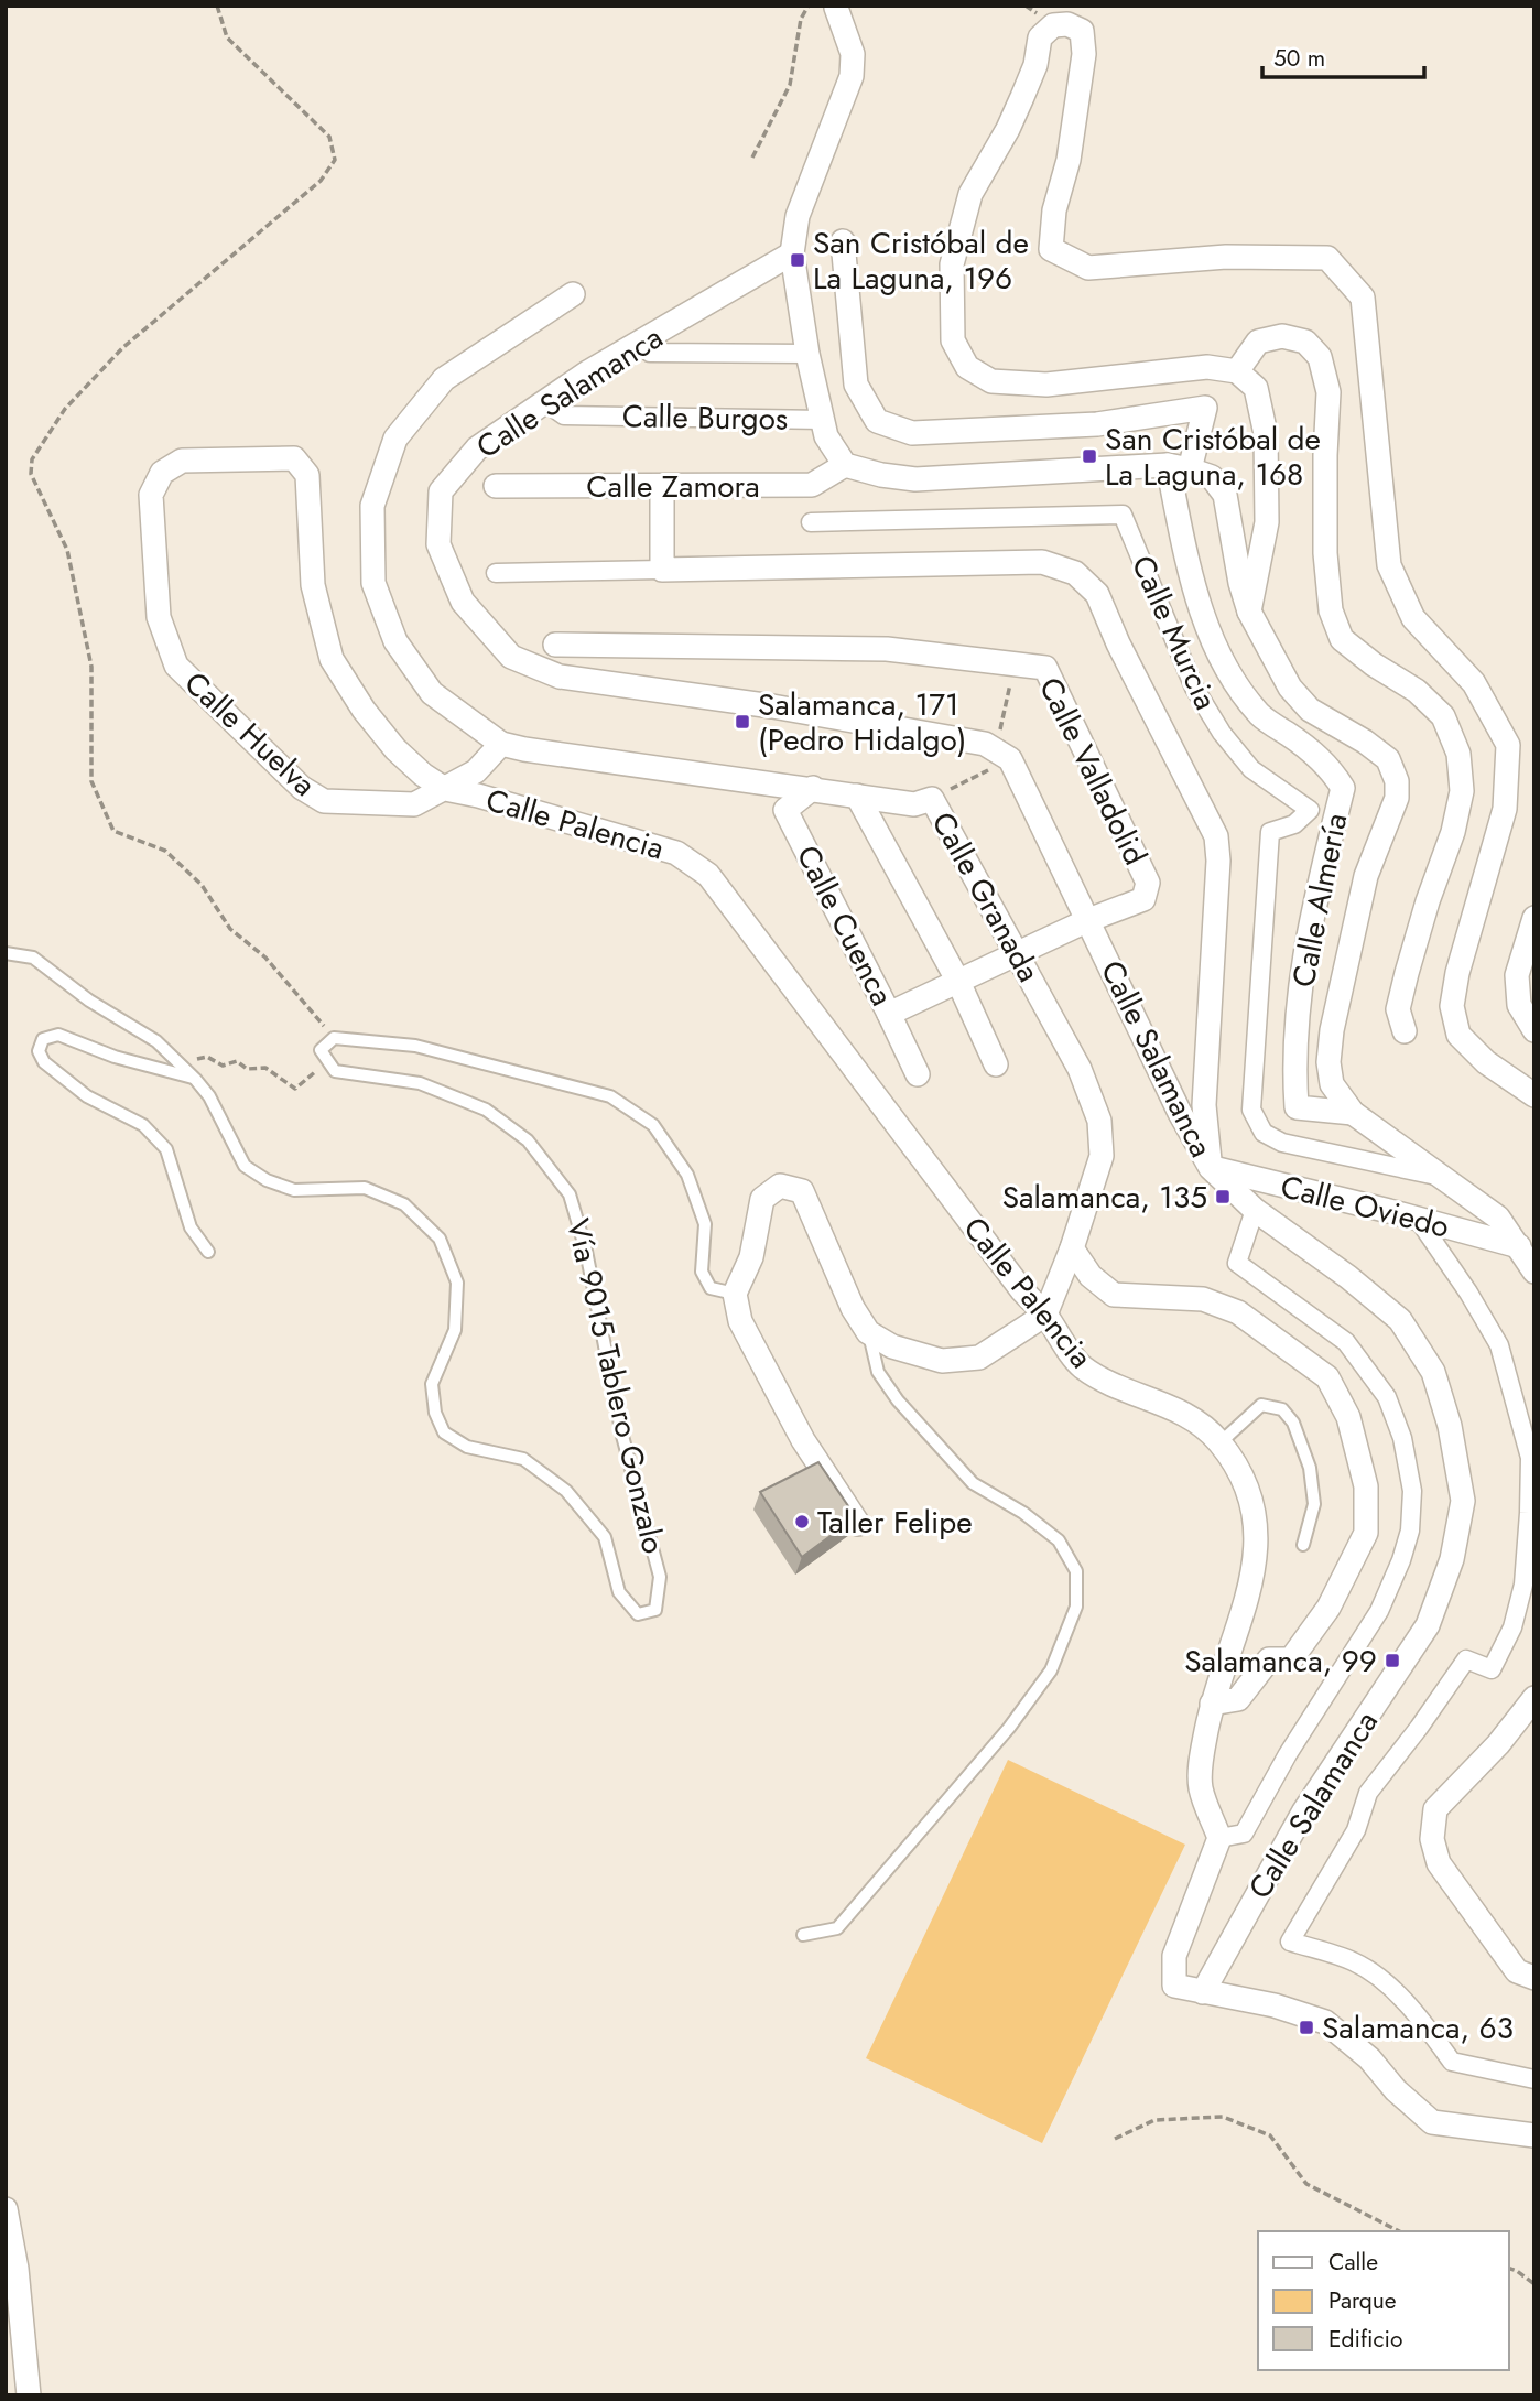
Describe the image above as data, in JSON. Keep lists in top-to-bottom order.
{
  "streets": {
    "street": [
      "Calle Salamanca",
      "Calle Burgos",
      "Calle Zamora",
      "Calle Murcia",
      "Calle Huelva",
      "Calle Valladolid",
      "Calle Palencia",
      "Calle Granada",
      "Calle Almería",
      "Calle Cuenca",
      "Calle Oviedo"
    ],
    "lane": ["Vía 9015 Tablero Gonzalo"]
  },
  "crossings": [
    ["Calle Salamanca", "Calle Burgos"],
    ["Calle Salamanca", "Calle Valladolid"],
    ["Calle Salamanca", "Calle Oviedo"],
    ["Calle Huelva", "Calle Palencia"],
    ["Calle Valladolid", "Calle Granada"],
    ["Calle Valladolid", "Calle Cuenca"],
    ["Calle Palencia", "Calle Granada"],
    ["Calle Granada", "Calle Cuenca"]
  ],
  "places": {
    "transit": [
      "San Cristóbal de La Laguna, 196",
      "San Cristóbal de La Laguna, 168",
      "Salamanca, 171 (Pedro Hidalgo)",
      "Salamanca, 135",
      "Salamanca, 99",
      "Salamanca, 63"
    ],
    "other": ["Taller Felipe"]
  },
  "legend": ["Calle", "Parque", "Edificio"],
  "scale_bar": "50 m"
}
